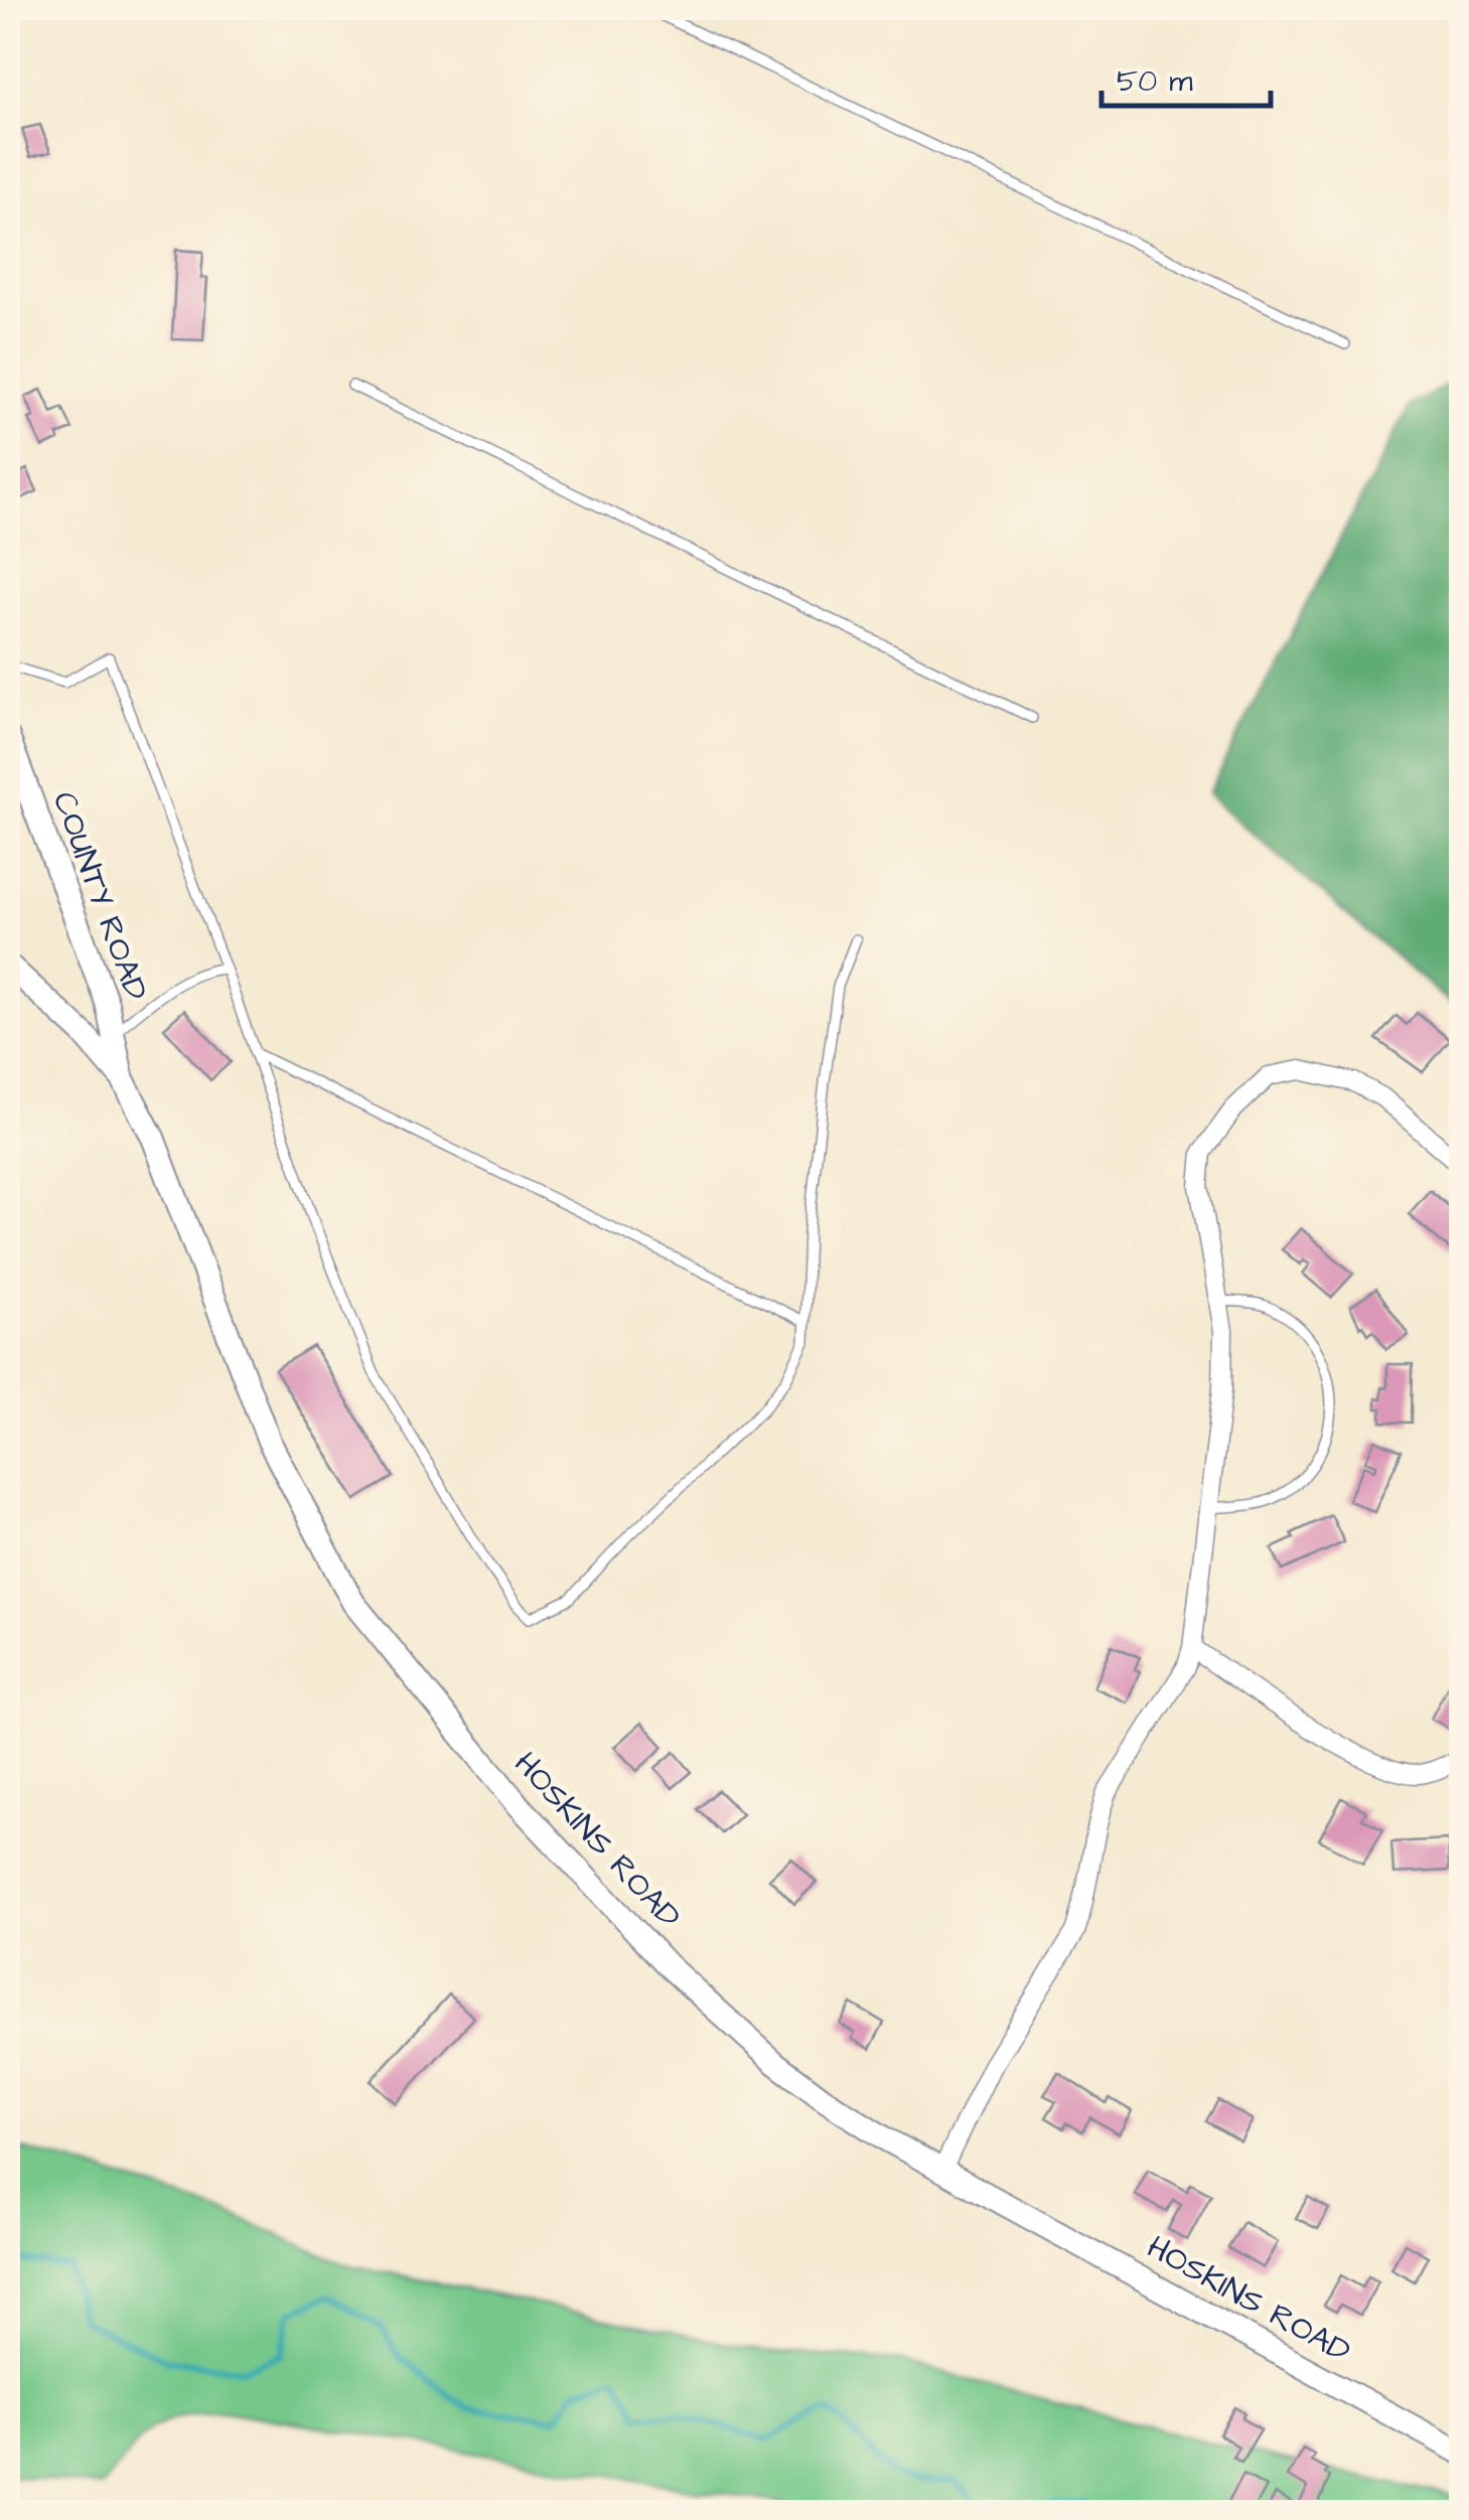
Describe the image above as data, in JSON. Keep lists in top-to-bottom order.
{
  "streets": {
    "street": ["COUNTY ROAD", "HOSKINS ROAD"]
  },
  "crossings": [
    ["COUNTY ROAD", "HOSKINS ROAD"]
  ],
  "scale_bar": "50 m"
}
